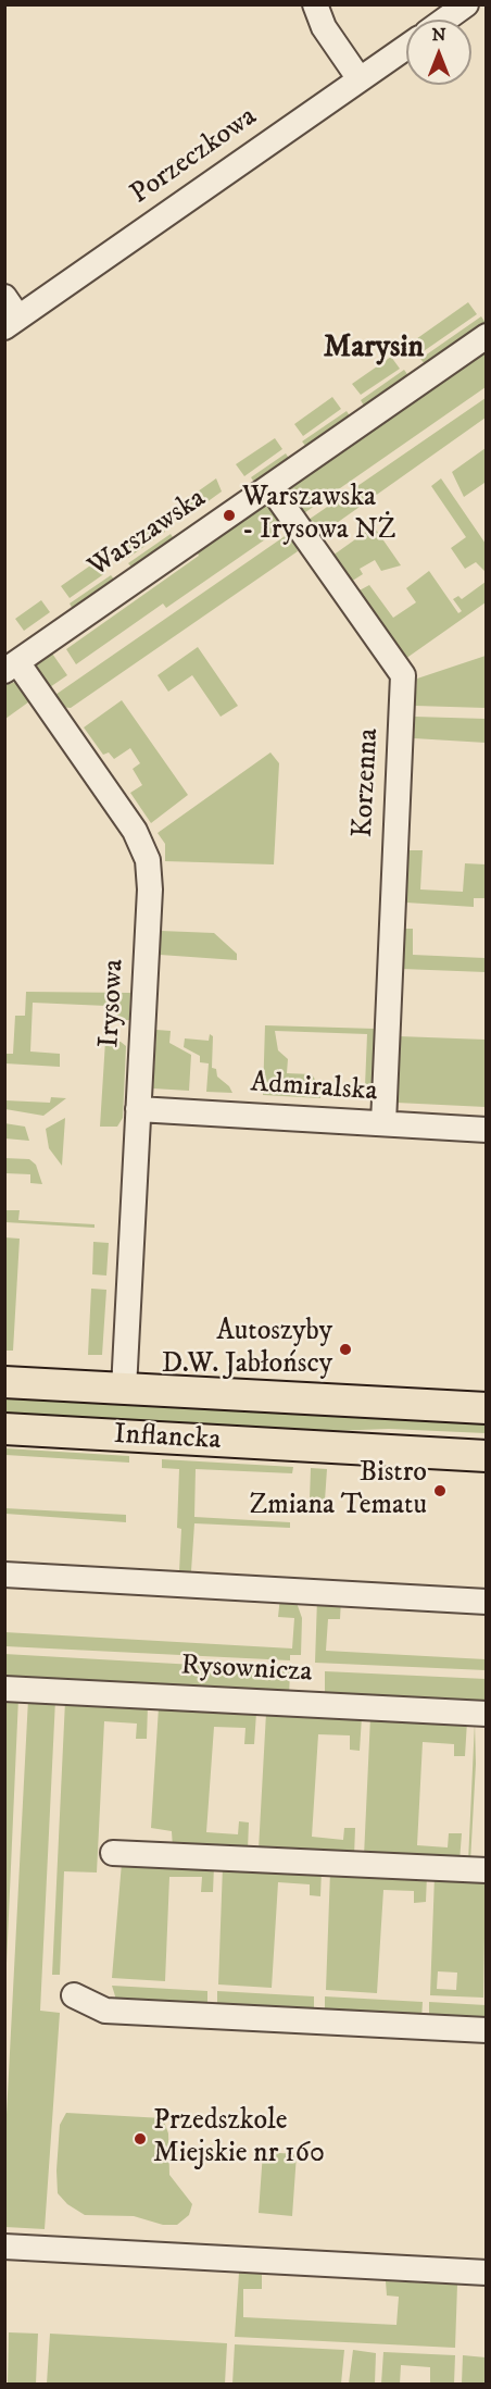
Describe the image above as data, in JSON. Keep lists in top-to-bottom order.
{
  "streets": {
    "main road": ["Inflancka"],
    "street": [
      "Porzeczkowa",
      "Warszawska",
      "Korzenna",
      "Irysowa",
      "Admiralska",
      "Rysownicza"
    ]
  },
  "crossings": [
    ["Warszawska", "Korzenna"],
    ["Warszawska", "Irysowa"],
    ["Korzenna", "Admiralska"],
    ["Irysowa", "Admiralska"],
    ["Irysowa", "Inflancka"]
  ],
  "districts": ["Marysin"],
  "places": [
    "Warszawska - Irysowa NŻ",
    "Autoszyby D.W. Jabłońscy",
    "Bistro Zmiana Tematu",
    "Przedszkole Miejskie nr 160"
  ],
  "north": "top"
}
